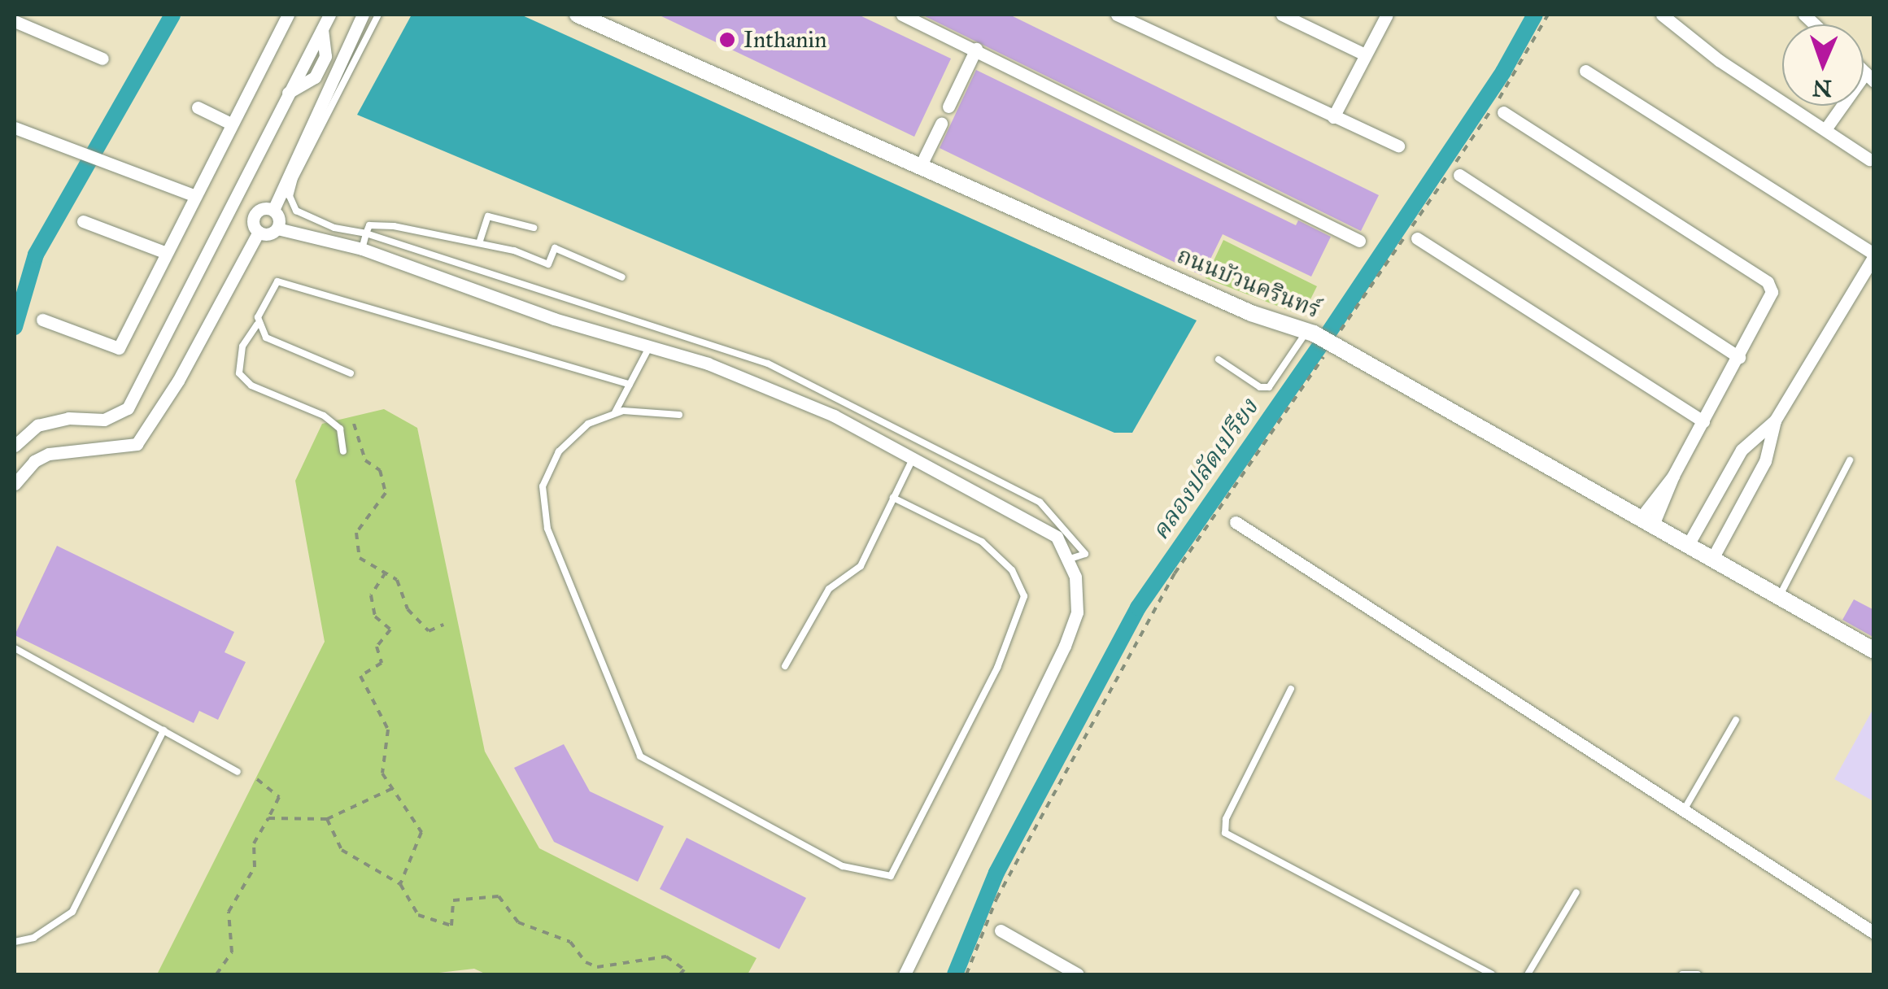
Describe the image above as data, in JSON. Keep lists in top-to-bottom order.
{
  "streets": {
    "street": ["ถนนบัวนครินทร์"]
  },
  "water": ["คลองปลัดเปรียง"],
  "places": ["Inthanin"],
  "north": "bottom"
}
